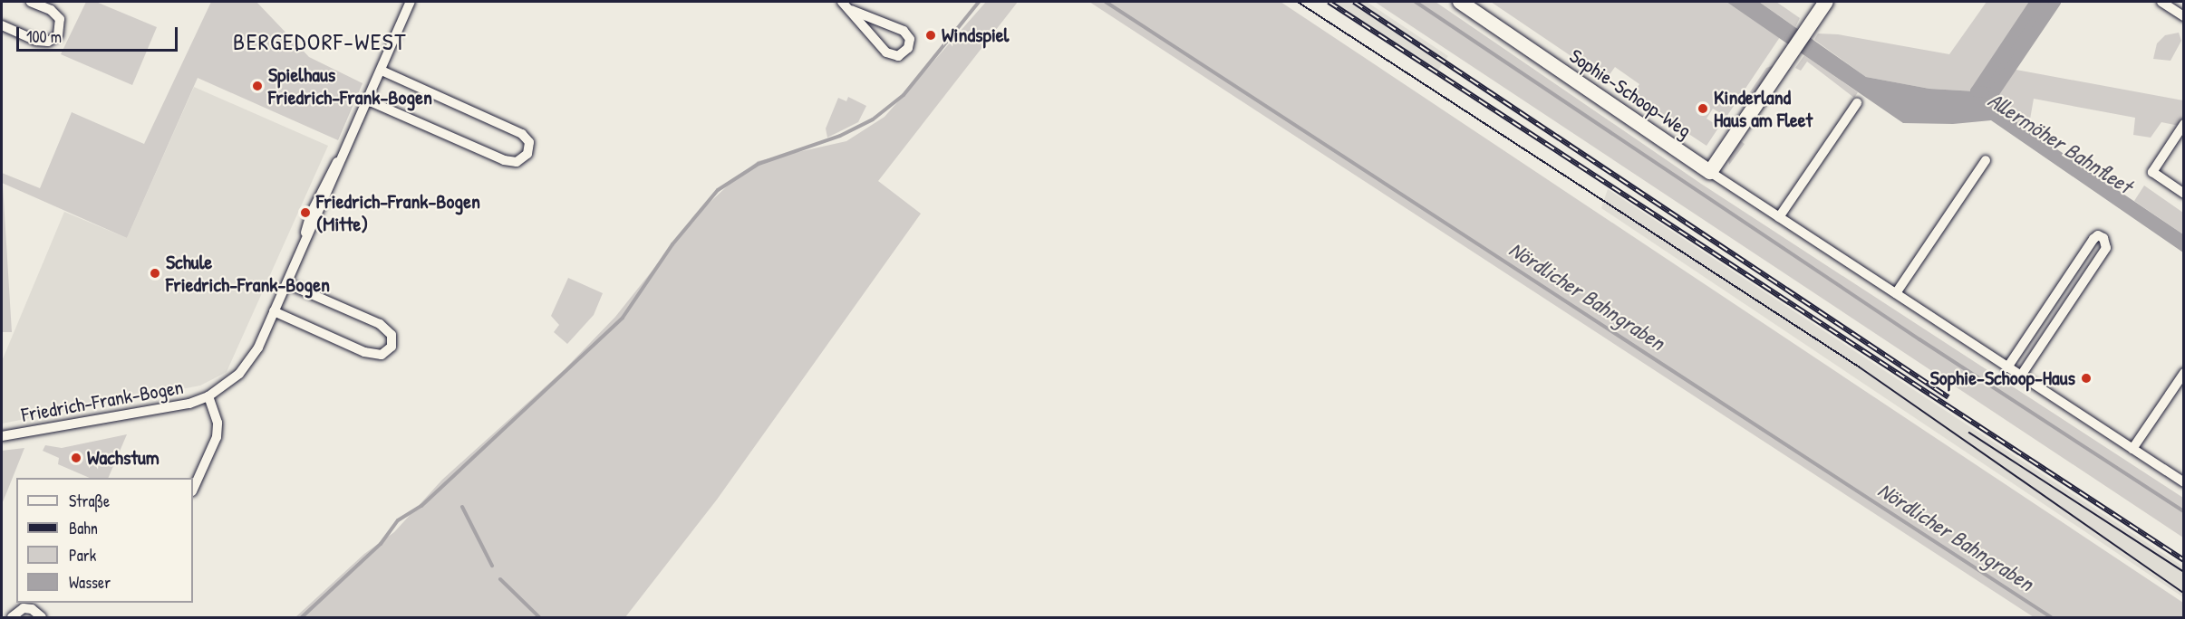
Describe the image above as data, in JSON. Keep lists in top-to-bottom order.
{
  "streets": {
    "street": ["Sophie-Schoop-Weg", "Friedrich-Frank-Bogen"]
  },
  "districts": ["BERGEDORF-WEST"],
  "water": ["Allermöher Bahnfleet", "Nördlicher Bahngraben"],
  "places": [
    "Windspiel",
    "Spielhaus Friedrich-Frank-Bogen",
    "Kinderland Haus am Fleet",
    "Friedrich-Frank-Bogen (Mitte)",
    "Schule Friedrich-Frank-Bogen",
    "Sophie-Schoop-Haus",
    "Wachstum"
  ],
  "legend": [
    "Straße",
    "Bahn",
    "Park",
    "Wasser"
  ],
  "scale_bar": "100 m"
}
